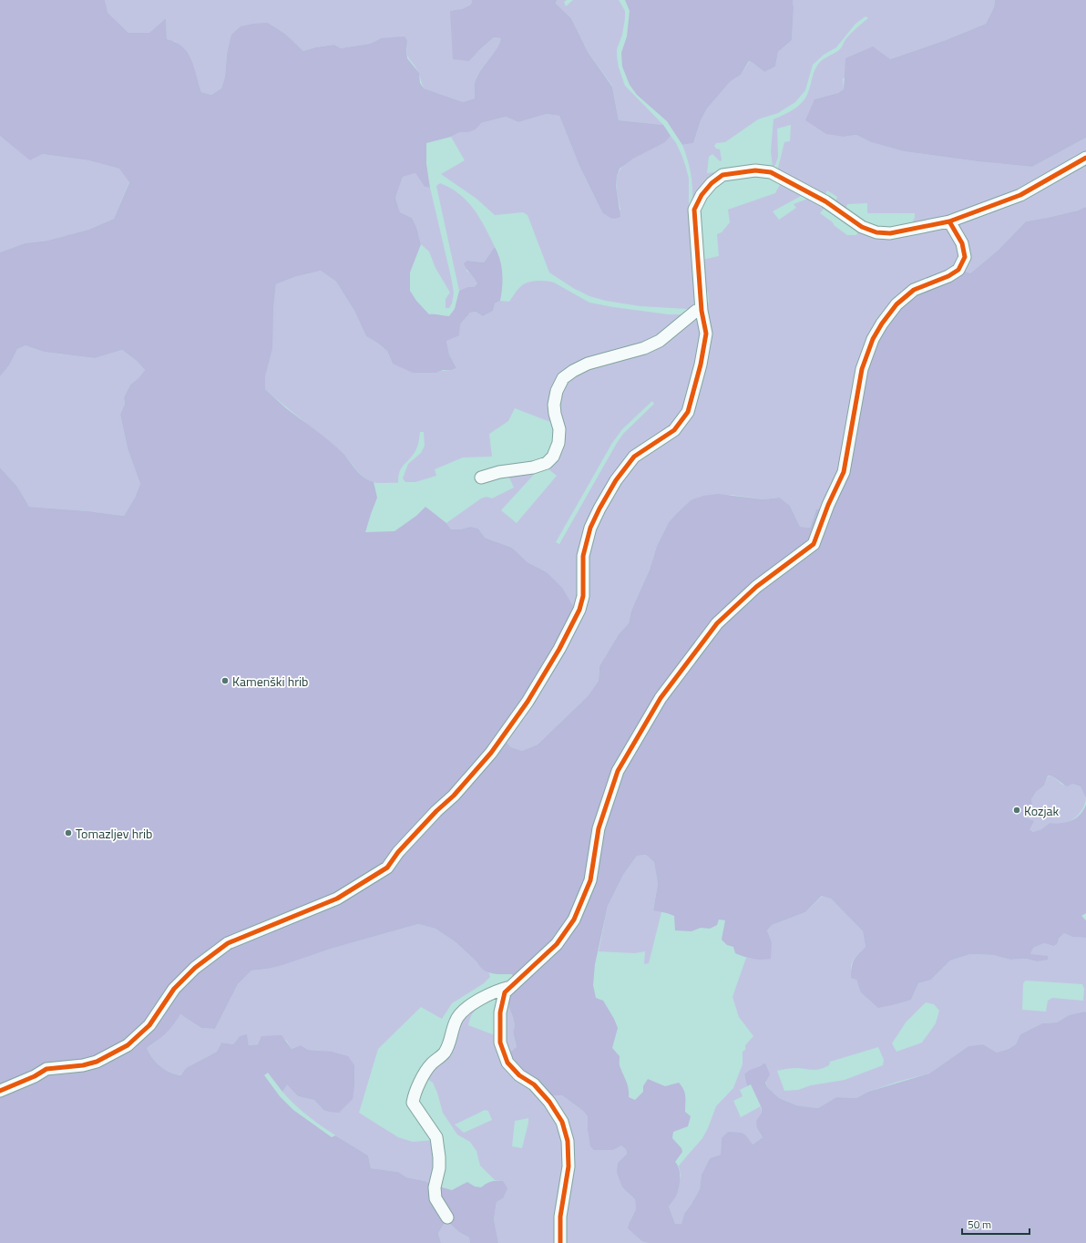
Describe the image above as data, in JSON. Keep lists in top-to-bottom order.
{
  "places": ["Kamenški hrib", "Kozjak", "Tomazljev hrib"],
  "scale_bar": "50 m"
}
